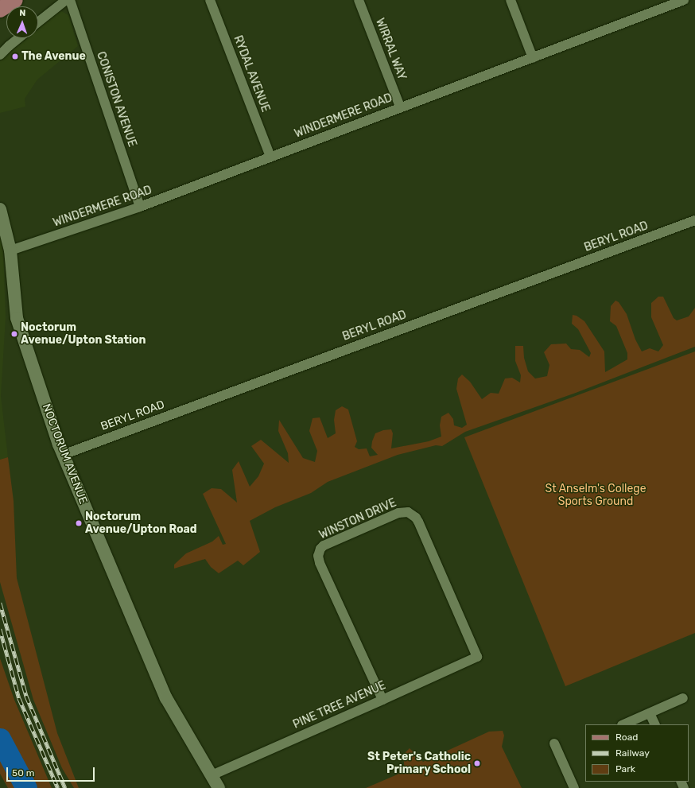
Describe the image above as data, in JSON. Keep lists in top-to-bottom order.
{
  "streets": {
    "street": [
      "WIRRAL WAY",
      "RYDAL AVENUE",
      "CONISTON AVENUE",
      "WINDERMERE ROAD",
      "BERYL ROAD",
      "NOCTORUM AVENUE",
      "WINSTON DRIVE",
      "PINE TREE AVENUE"
    ]
  },
  "crossings": [
    ["WIRRAL WAY", "WINDERMERE ROAD"],
    ["RYDAL AVENUE", "WINDERMERE ROAD"],
    ["CONISTON AVENUE", "WINDERMERE ROAD"],
    ["WINDERMERE ROAD", "NOCTORUM AVENUE"],
    ["BERYL ROAD", "NOCTORUM AVENUE"],
    ["NOCTORUM AVENUE", "PINE TREE AVENUE"],
    ["WINSTON DRIVE", "PINE TREE AVENUE"]
  ],
  "parks": ["St Anselm's College Sports Ground"],
  "places": [
    "The Avenue",
    "Noctorum Avenue/Upton Station",
    "Noctorum Avenue/Upton Road",
    "St Peter's Catholic Primary School"
  ],
  "legend": ["Road", "Railway", "Park"],
  "scale_bar": "50 m",
  "north": "top"
}
